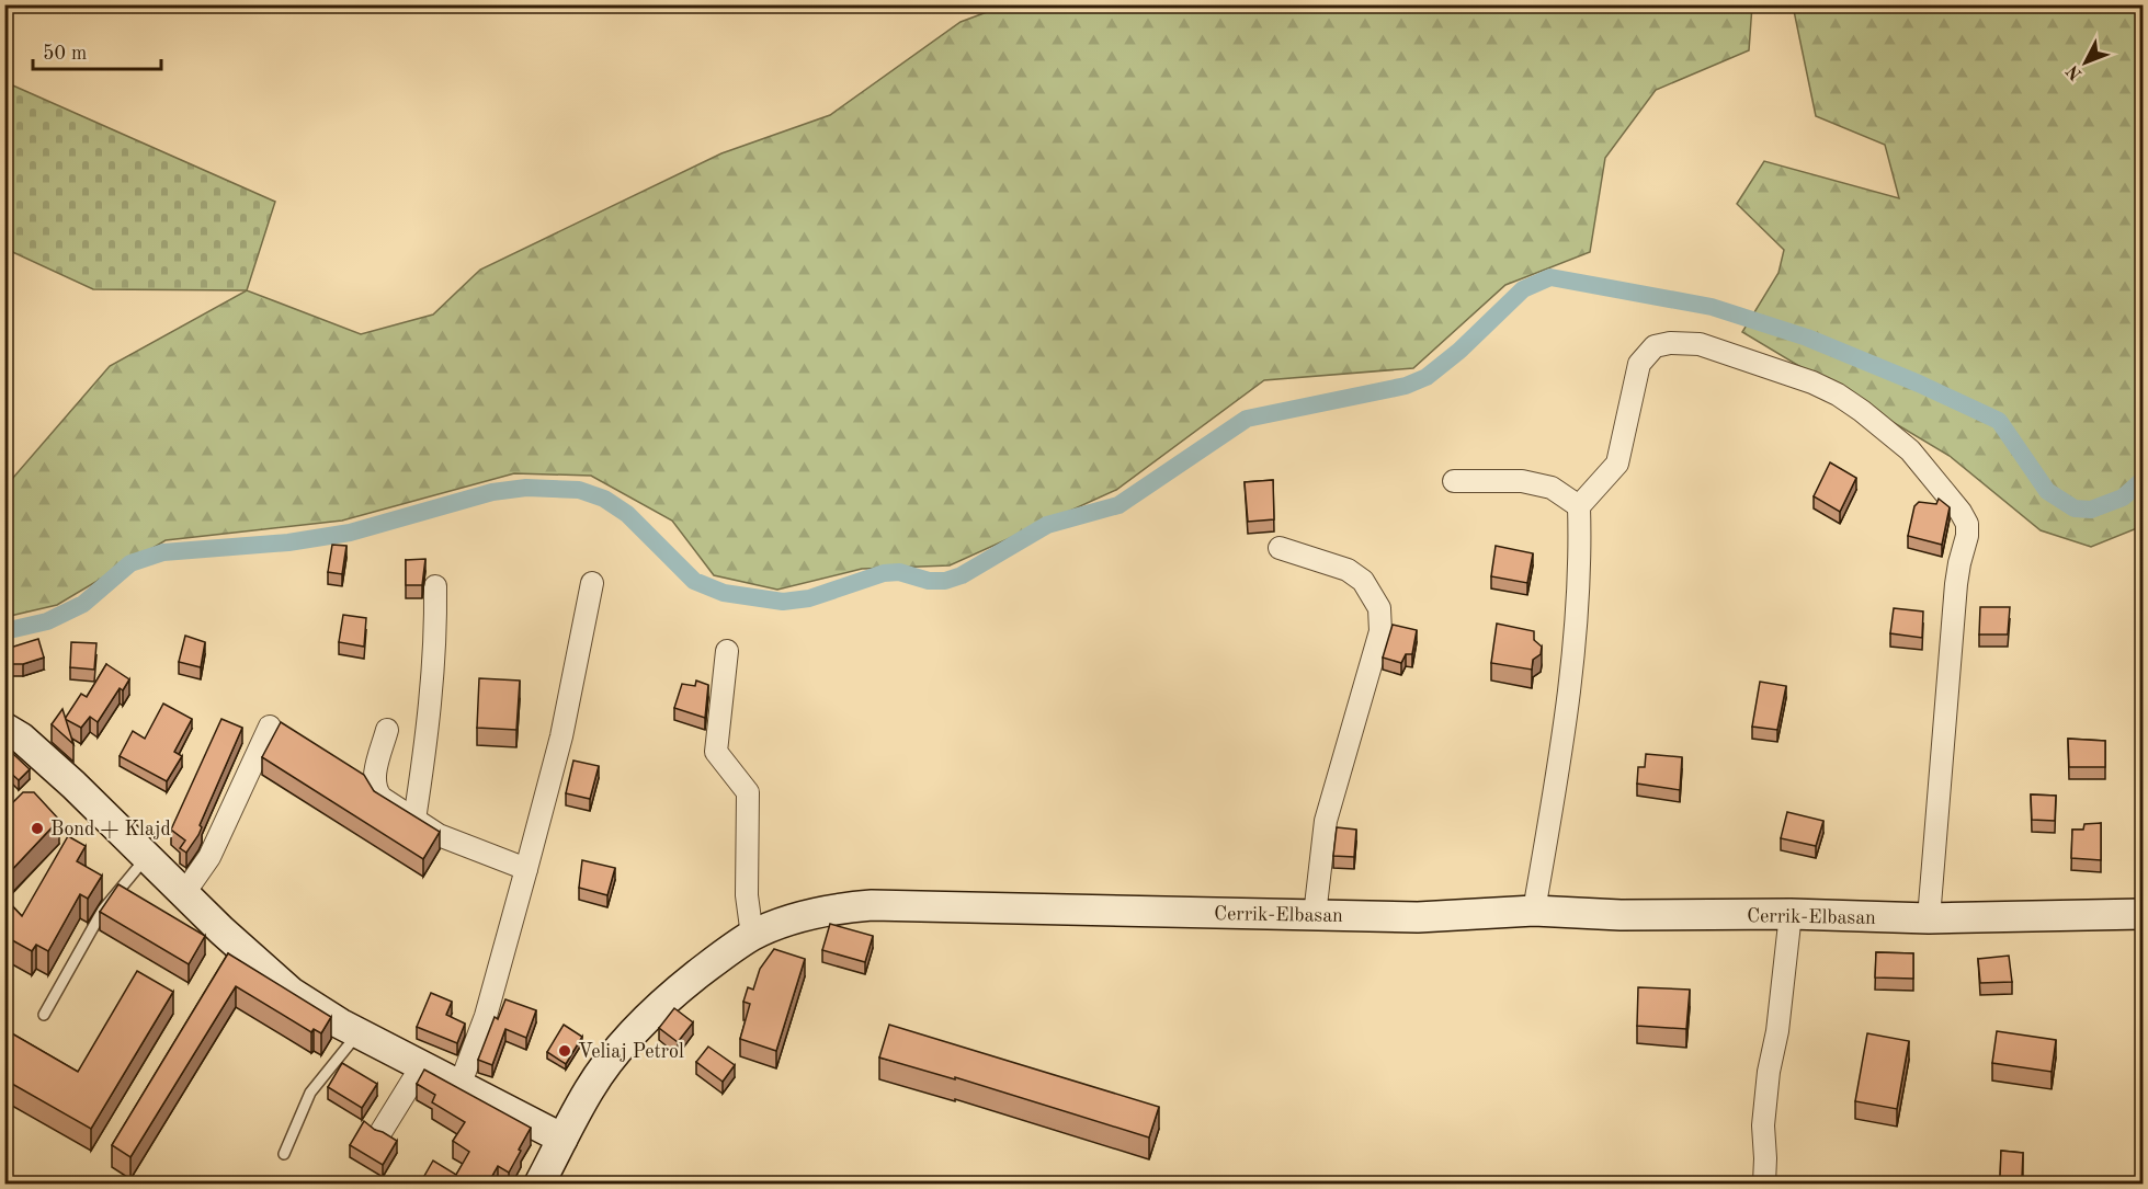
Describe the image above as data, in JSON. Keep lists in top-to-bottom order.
{
  "streets": {
    "main road": ["Cerrik-Elbasan"]
  },
  "places": ["Bond + Klajd", "Veliaj Petrol"],
  "scale_bar": "50 m",
  "north": "bottom left"
}
